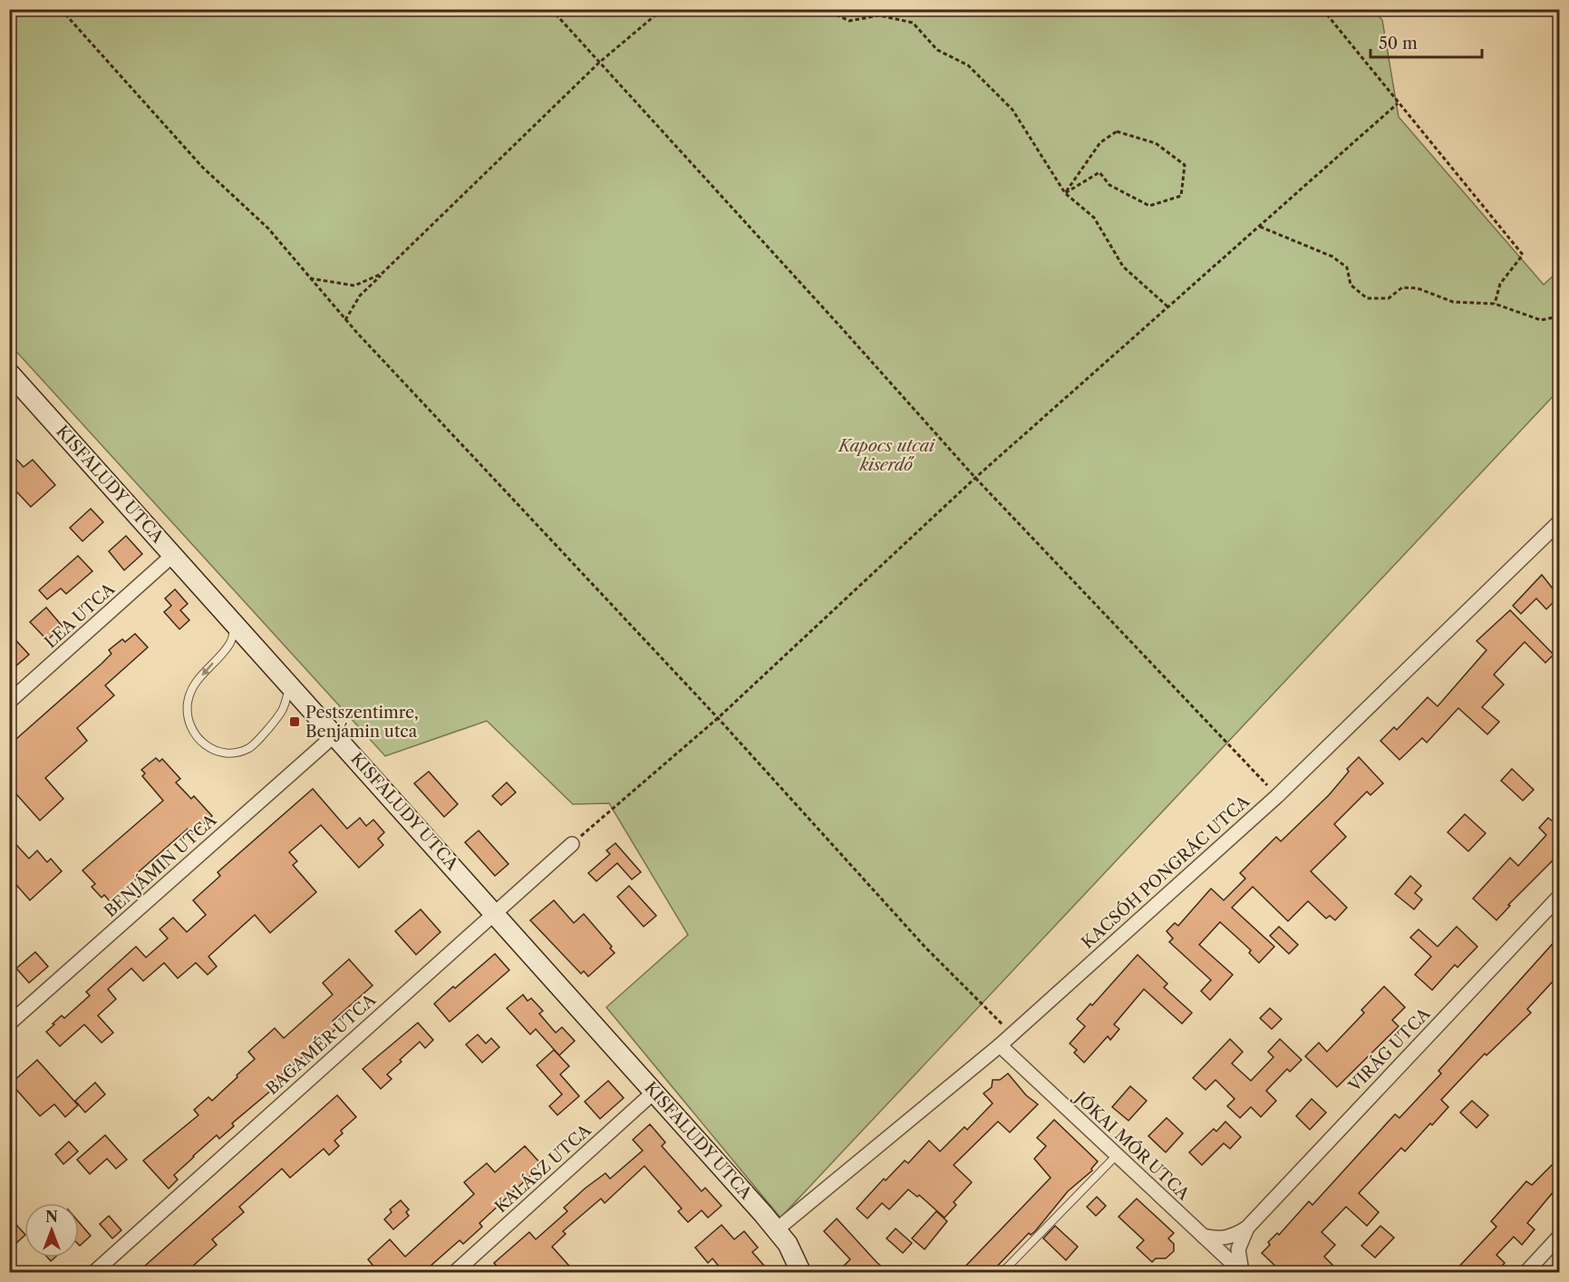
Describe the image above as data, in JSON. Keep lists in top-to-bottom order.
{
  "streets": {
    "street": [
      "KISFALUDY UTCA",
      "LEA UTCA",
      "BENJÁMIN UTCA",
      "KACSÓH PONGRÁC UTCA",
      "BAGAMÉR UTCA",
      "VIRÁG UTCA",
      "JÓKAI MÓR UTCA",
      "KALÁSZ UTCA"
    ]
  },
  "crossings": [
    ["KISFALUDY UTCA", "LEA UTCA"],
    ["KISFALUDY UTCA", "BENJÁMIN UTCA"],
    ["KISFALUDY UTCA", "KACSÓH PONGRÁC UTCA"],
    ["KISFALUDY UTCA", "BAGAMÉR UTCA"],
    ["KISFALUDY UTCA", "KALÁSZ UTCA"],
    ["KACSÓH PONGRÁC UTCA", "JÓKAI MÓR UTCA"],
    ["VIRÁG UTCA", "JÓKAI MÓR UTCA"]
  ],
  "parks": ["Kapocs utcai kiserdő"],
  "places": {
    "transit": ["Pestszentimre, Benjámin utca"]
  },
  "scale_bar": "50 m",
  "north": "top"
}
